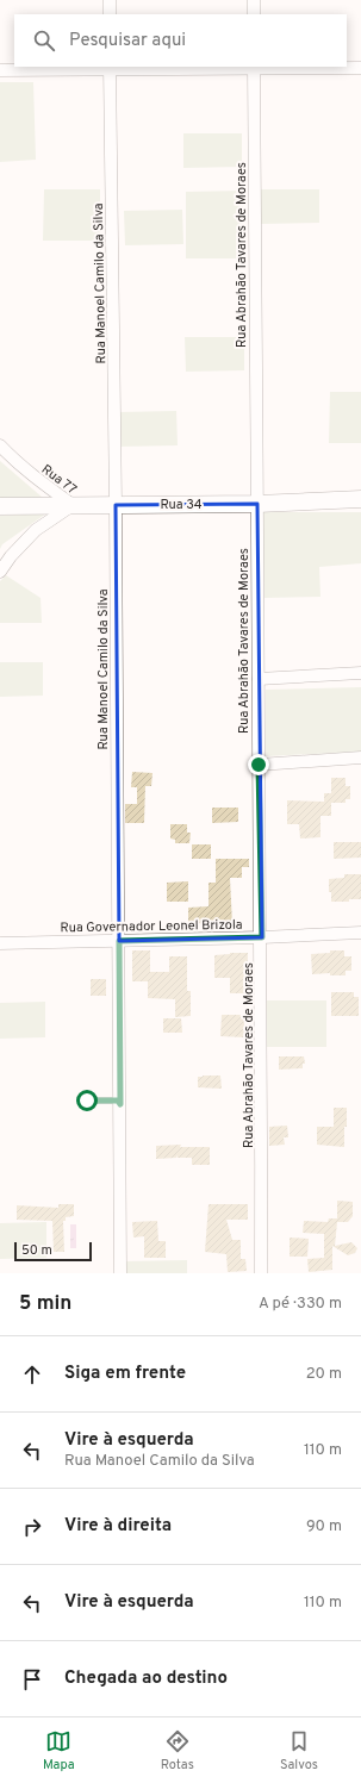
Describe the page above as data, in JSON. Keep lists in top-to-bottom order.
{
  "streets": {
    "street": [
      "Rua Abrahão Tavares de Moraes",
      "Rua Manoel Camilo da Silva",
      "Rua 77",
      "Rua 34",
      "Rua Governador Leonel Brizola"
    ]
  },
  "crossings": [
    ["Rua Abrahão Tavares de Moraes", "Rua 34"],
    ["Rua Abrahão Tavares de Moraes", "Rua Governador Leonel Brizola"],
    ["Rua Manoel Camilo da Silva", "Rua 34"],
    ["Rua Manoel Camilo da Silva", "Rua Governador Leonel Brizola"],
    ["Rua 77", "Rua 34"]
  ],
  "scale_bar": "50 m",
  "page": {
    "search": "Pesquisar aqui",
    "scale": "50 m",
    "heading": ["5 min", "A pé · 330 m"],
    "list": [
      ["Siga em frente", "20 m"],
      ["Vire à esquerda", "Rua Manoel Camilo da Silva", "110 m"],
      ["Vire à direita", "90 m"],
      ["Vire à esquerda", "110 m"],
      "Chegada ao destino"
    ],
    "nav": ["Mapa", "Rotas", "Salvos"]
  }
}
